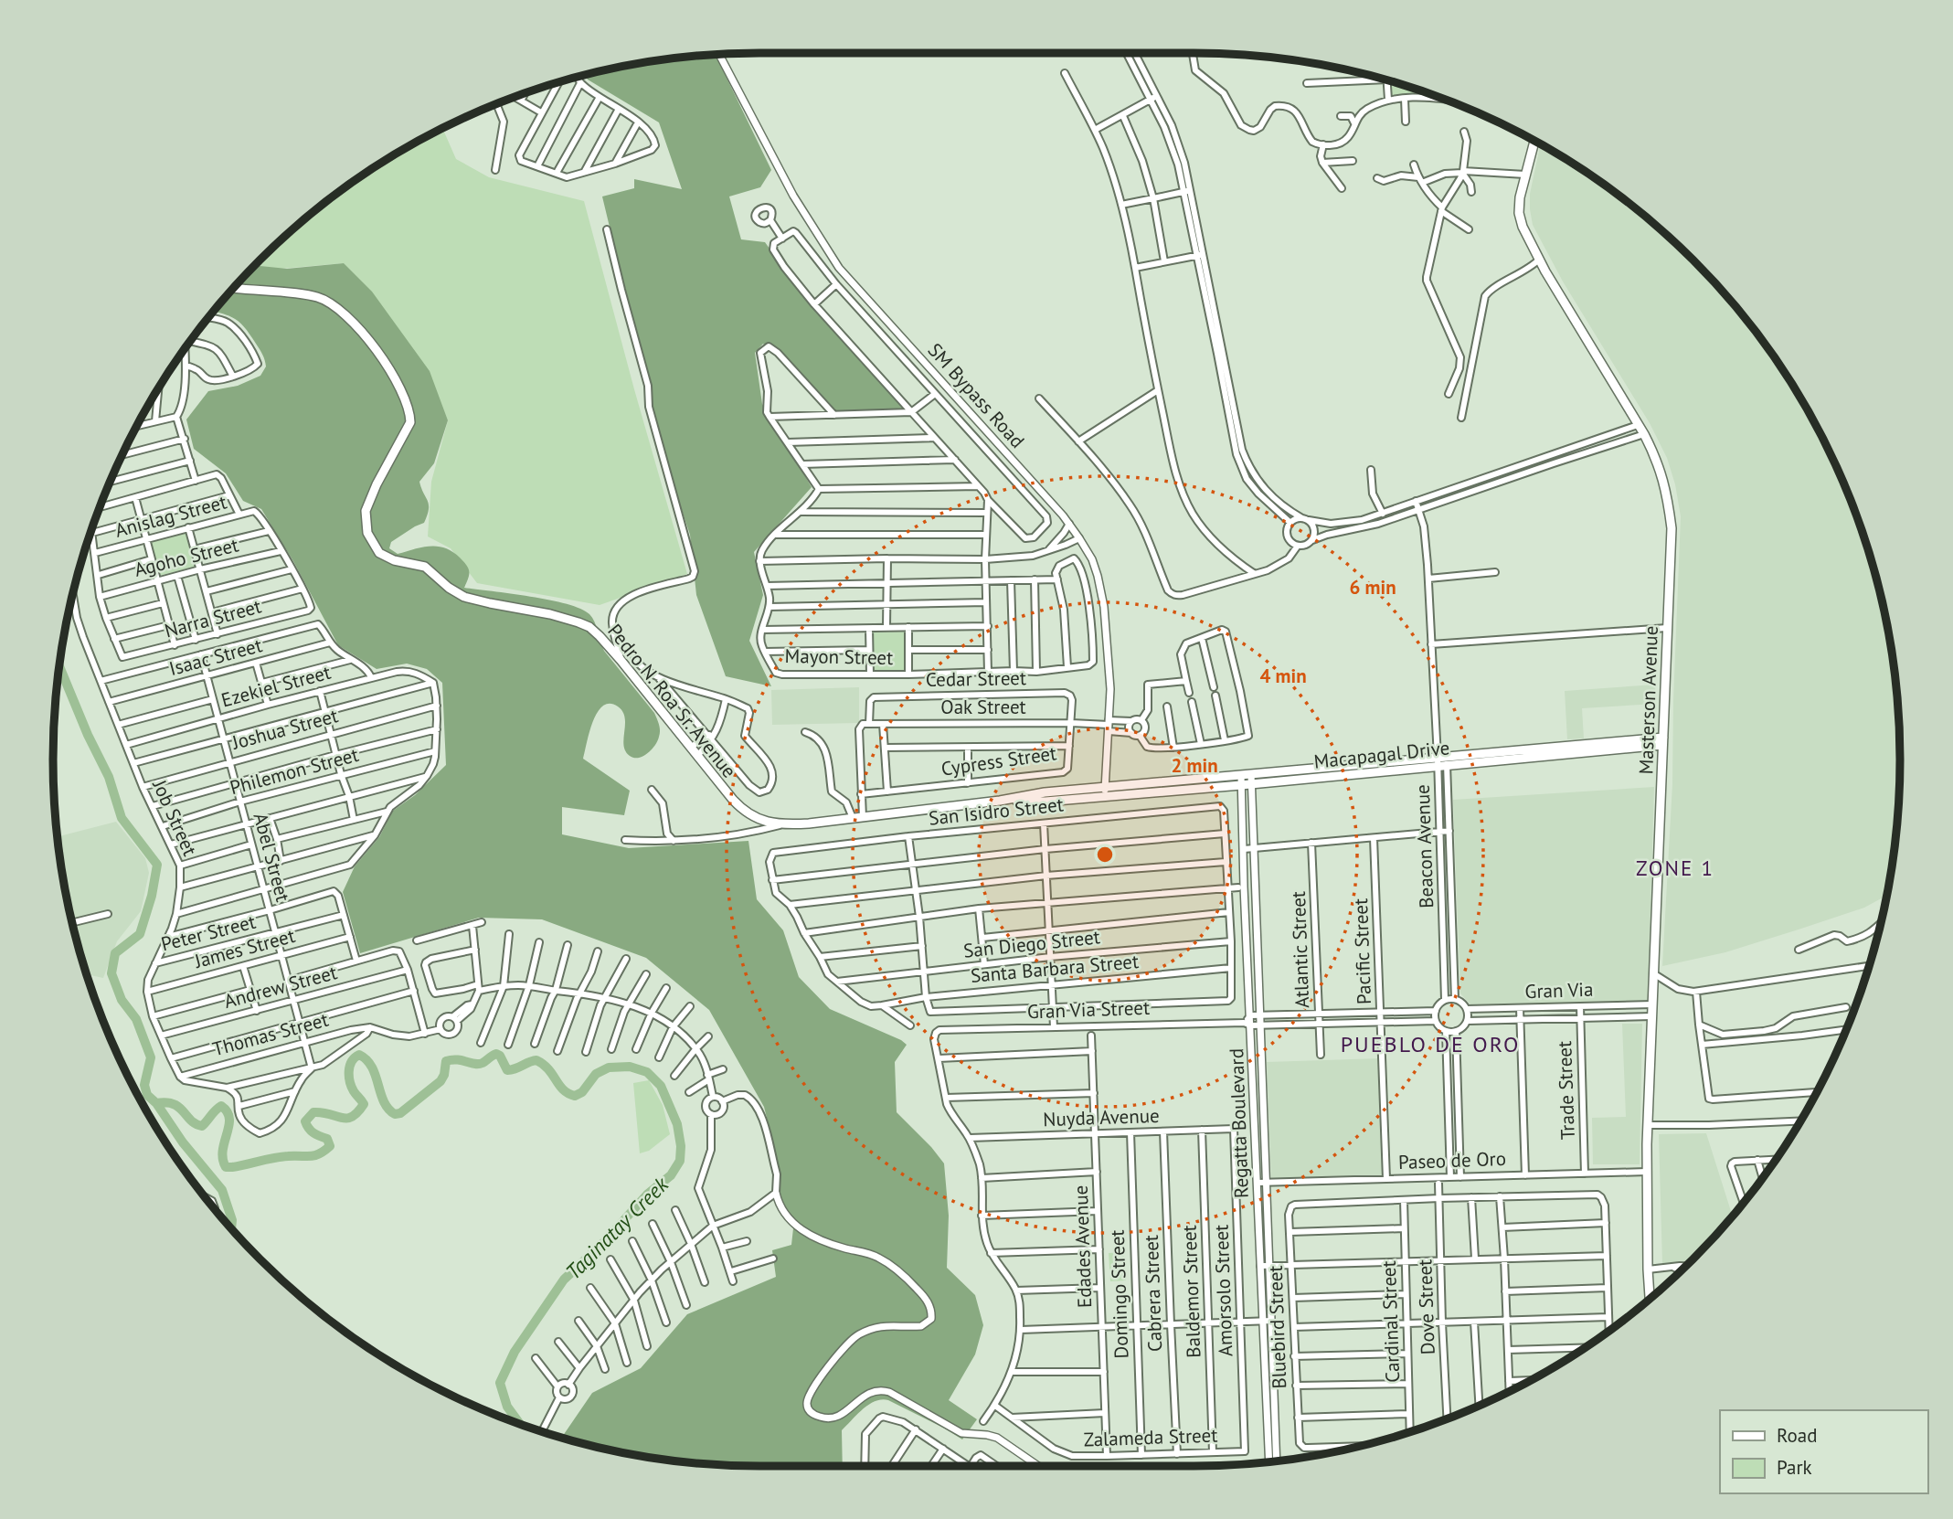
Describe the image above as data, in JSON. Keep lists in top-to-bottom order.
{
  "streets": {
    "main road": ["Masterson Avenue", "Pedro N. Roa Sr. Avenue", "Macapagal Drive"],
    "street": [
      "SM Bypass Road",
      "Anislag Street",
      "Agoho Street",
      "Narra Street",
      "Isaac Street",
      "Mayon Street",
      "Cedar Street",
      "Ezekiel Street",
      "Oak Street",
      "Joshua Street",
      "Cypress Street",
      "Philemon Street",
      "San Isidro Street",
      "Job Street",
      "Beacon Avenue",
      "Abel Street",
      "Peter Street",
      "San Diego Street",
      "James Street",
      "Atlantic Street",
      "Pacific Street",
      "Santa Barbara Street",
      "Andrew Street",
      "Gran Via",
      "Gran Via Street",
      "Thomas Street",
      "Trade Street",
      "Nuyda Avenue",
      "Regatta Boulevard",
      "Paseo de Oro",
      "Edades Avenue",
      "Amorsolo Street",
      "Baldemor Street",
      "Cabrera Street",
      "Domingo Street",
      "Dove Street",
      "Cardinal Street",
      "Bluebird Street",
      "Zalameda Street"
    ]
  },
  "crossings": [
    ["SM Bypass Road", "Pedro N. Roa Sr. Avenue"],
    ["SM Bypass Road", "Oak Street"],
    ["SM Bypass Road", "Macapagal Drive"],
    ["Isaac Street", "Job Street"],
    ["Isaac Street", "Abel Street"],
    ["Cedar Street", "Oak Street"],
    ["Cedar Street", "Cypress Street"],
    ["Ezekiel Street", "Job Street"],
    ["Ezekiel Street", "Abel Street"],
    ["Masterson Avenue", "Macapagal Drive"],
    ["Masterson Avenue", "Gran Via"],
    ["Masterson Avenue", "Paseo de Oro"],
    ["Pedro N. Roa Sr. Avenue", "Macapagal Drive"],
    ["Oak Street", "Cypress Street"],
    ["Joshua Street", "Job Street"],
    ["Joshua Street", "Abel Street"],
    ["Macapagal Drive", "Beacon Avenue"],
    ["Macapagal Drive", "Regatta Boulevard"],
    ["Philemon Street", "Job Street"],
    ["Philemon Street", "Abel Street"],
    ["Job Street", "Peter Street"],
    ["Job Street", "James Street"],
    ["Job Street", "Andrew Street"],
    ["Job Street", "Thomas Street"],
    ["Beacon Avenue", "Gran Via"],
    ["Abel Street", "Peter Street"],
    ["Abel Street", "James Street"],
    ["Abel Street", "Andrew Street"],
    ["Abel Street", "Thomas Street"],
    ["Pacific Street", "Paseo de Oro"],
    ["Gran Via", "Trade Street"],
    ["Gran Via Street", "Regatta Boulevard"],
    ["Trade Street", "Paseo de Oro"],
    ["Nuyda Avenue", "Edades Avenue"],
    ["Nuyda Avenue", "Amorsolo Street"],
    ["Nuyda Avenue", "Baldemor Street"],
    ["Nuyda Avenue", "Cabrera Street"],
    ["Nuyda Avenue", "Domingo Street"],
    ["Regatta Boulevard", "Paseo de Oro"],
    ["Edades Avenue", "Zalameda Street"],
    ["Amorsolo Street", "Zalameda Street"],
    ["Baldemor Street", "Zalameda Street"],
    ["Cabrera Street", "Zalameda Street"],
    ["Domingo Street", "Zalameda Street"],
    ["Cardinal Street", "Bluebird Street"]
  ],
  "districts": ["ZONE 1", "PUEBLO DE ORO"],
  "water": ["Taginatay Creek"],
  "legend": ["Road", "Park"],
  "rings": ["6 min", "4 min", "2 min"]
}
